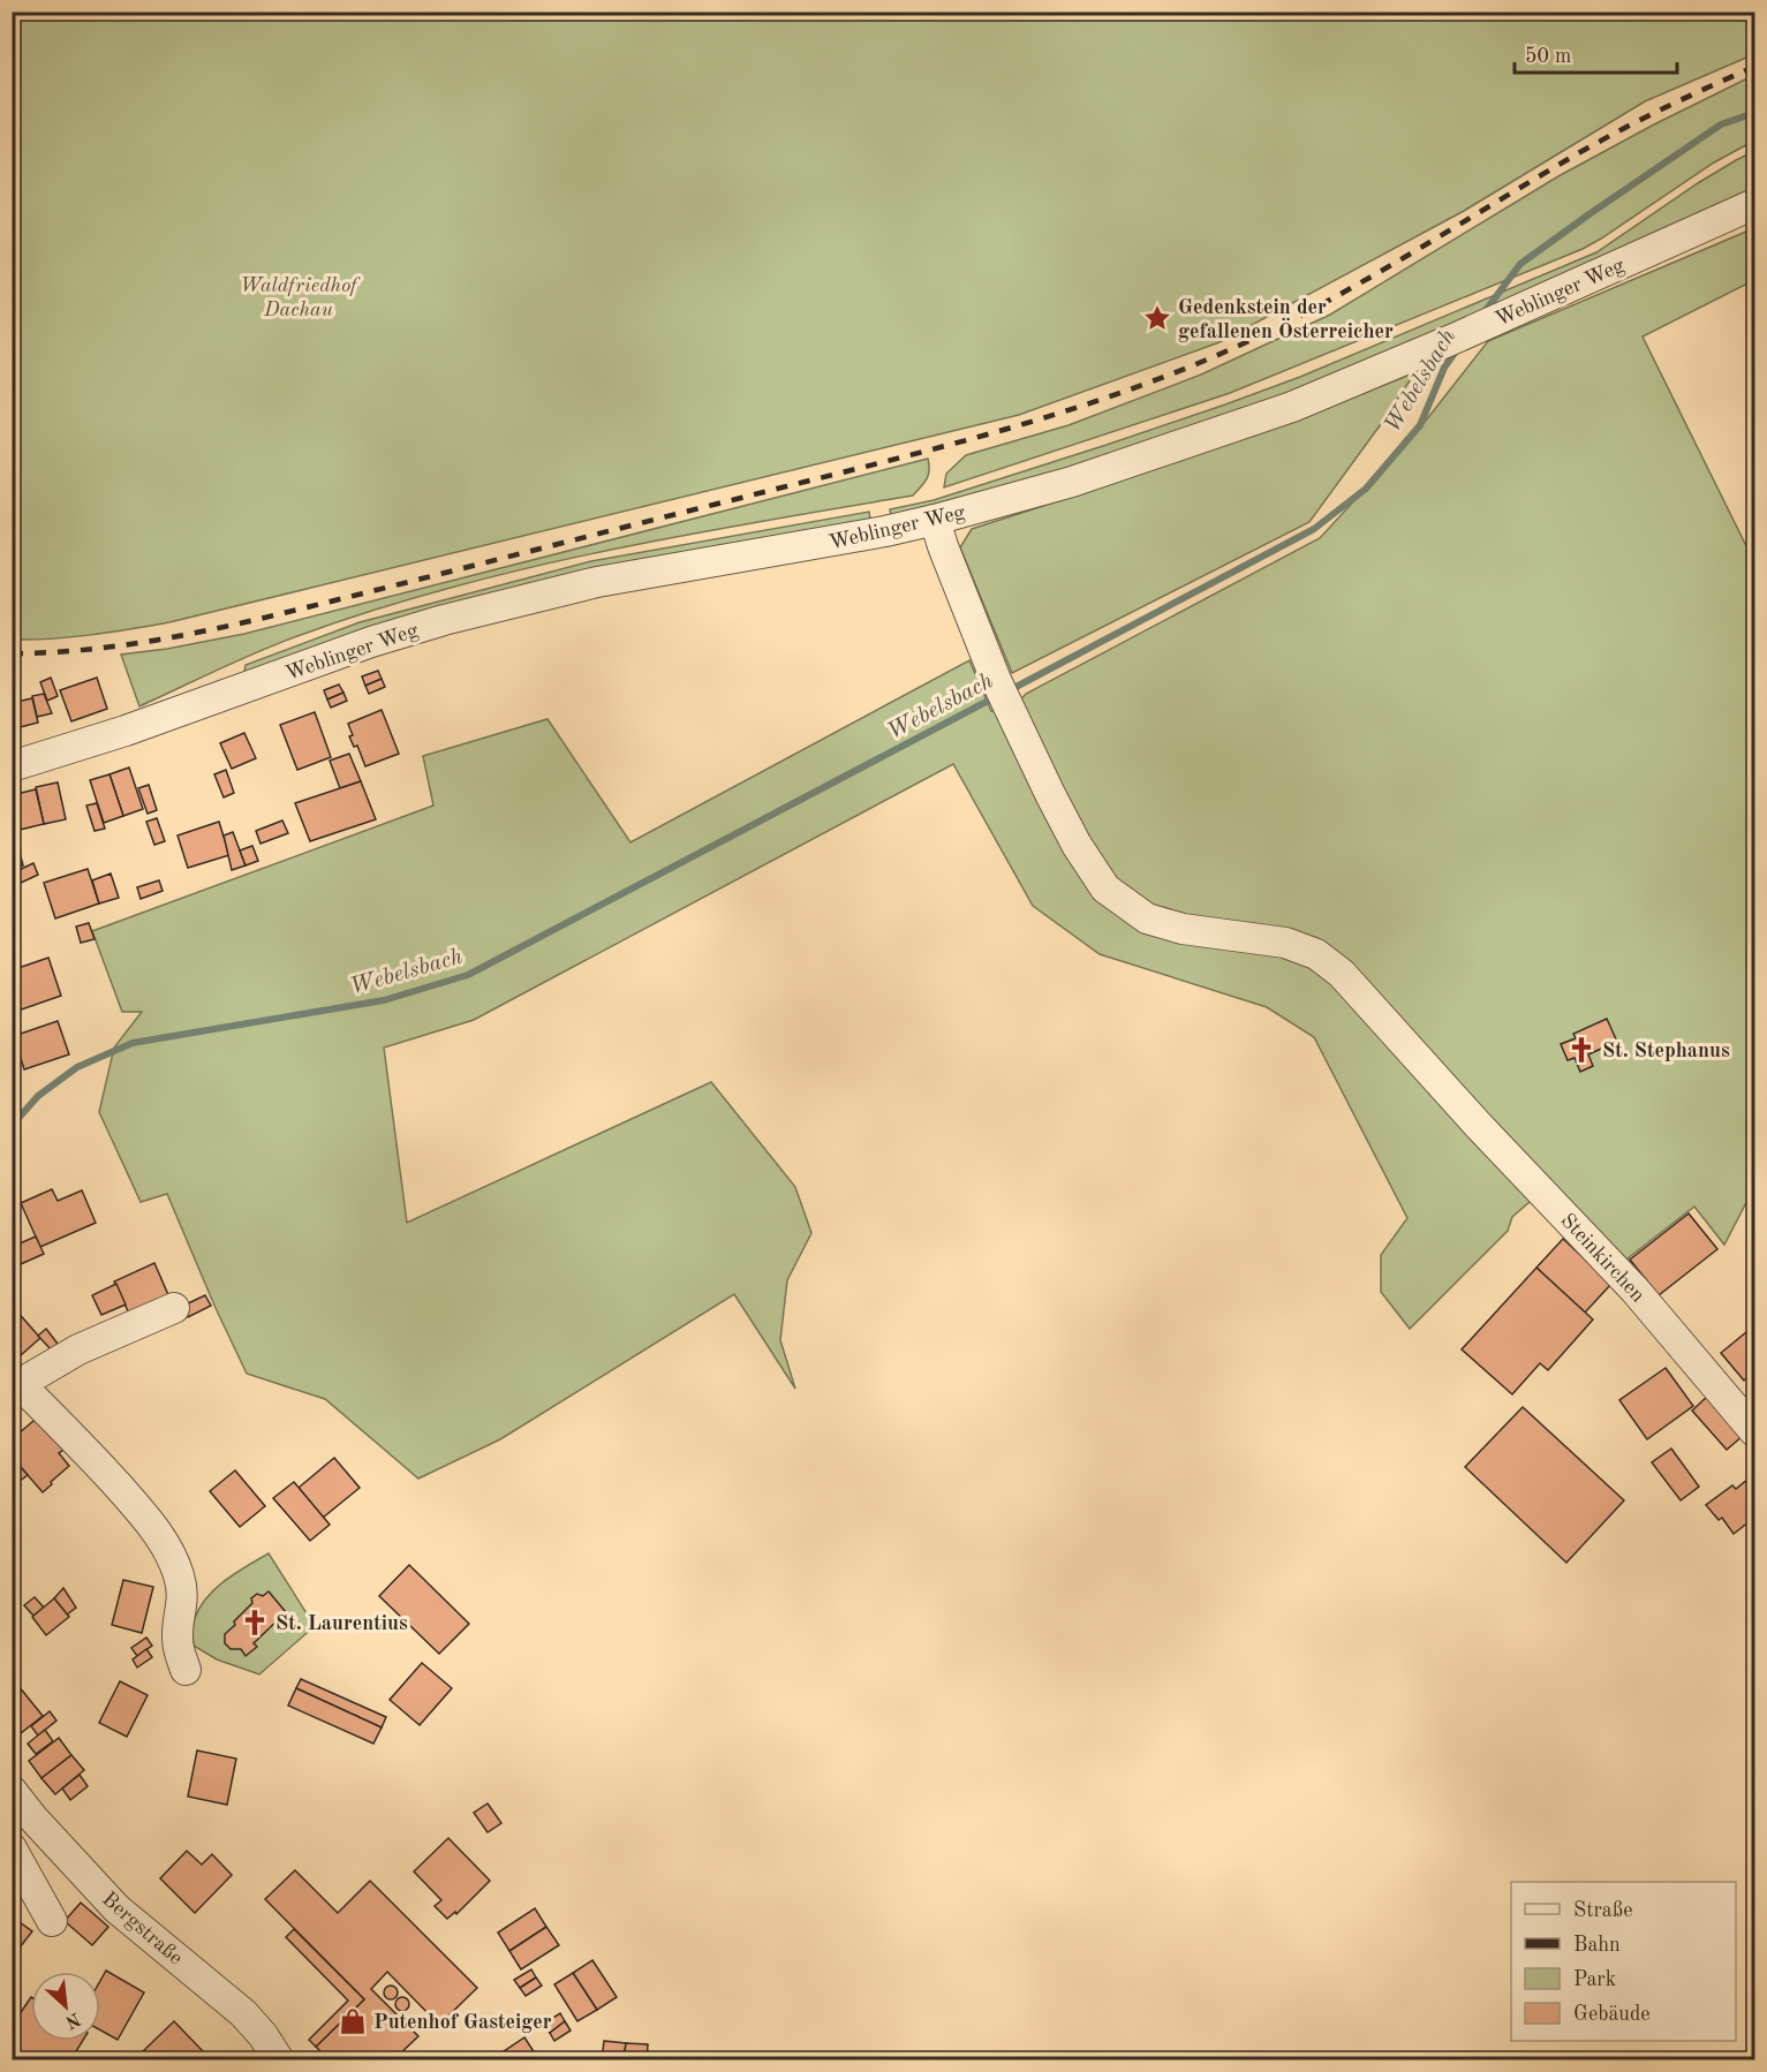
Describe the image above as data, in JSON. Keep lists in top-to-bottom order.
{
  "streets": {
    "street": ["Weblinger Weg", "Steinkirchen", "Bergstraße"]
  },
  "crossings": [
    ["Weblinger Weg", "Steinkirchen"]
  ],
  "water": ["Webelsbach"],
  "parks": ["Waldfriedhof Dachau"],
  "places": {
    "place": ["Gedenkstein der gefallenen Österreicher"],
    "church": ["St. Stephanus", "St. Laurentius"],
    "shop": ["Putenhof Gasteiger"]
  },
  "legend": [
    "Straße",
    "Bahn",
    "Park",
    "Gebäude"
  ],
  "scale_bar": "50 m",
  "north": "bottom right"
}
